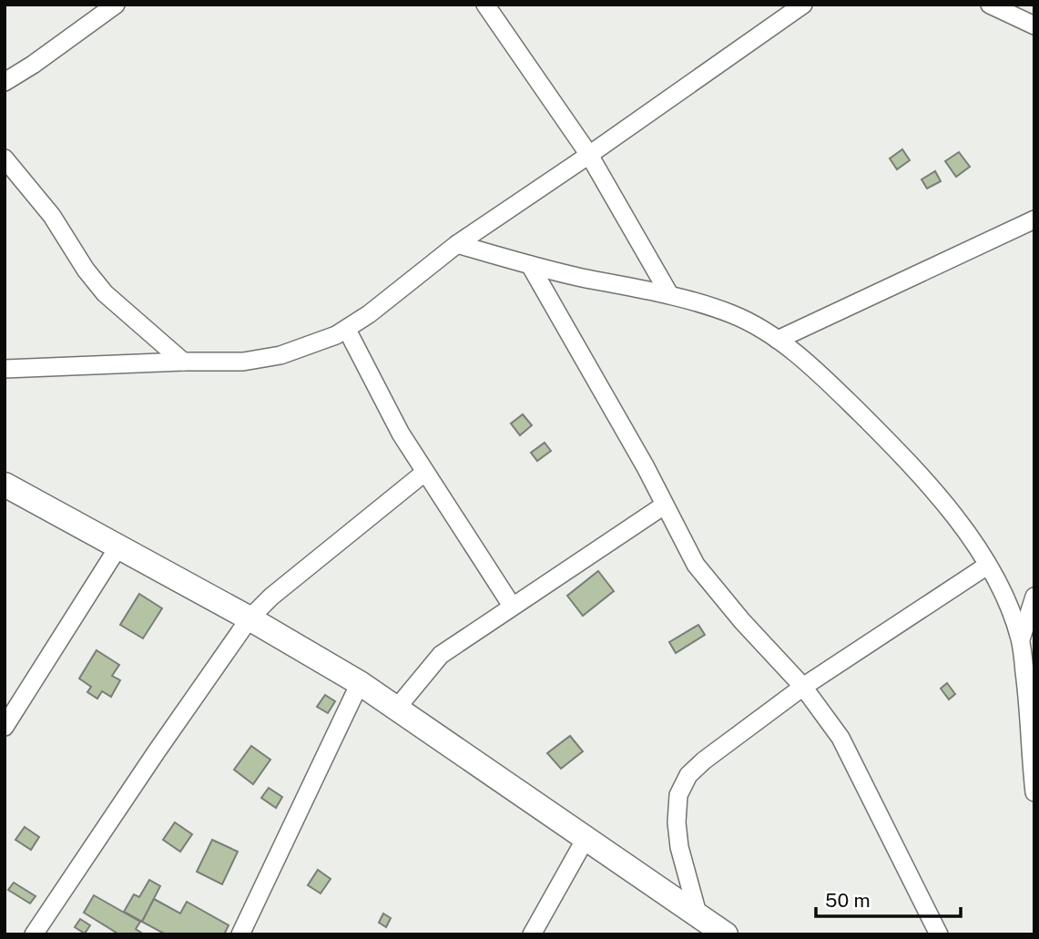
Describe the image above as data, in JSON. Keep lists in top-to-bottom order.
{
  "scale_bar": "50 m"
}
